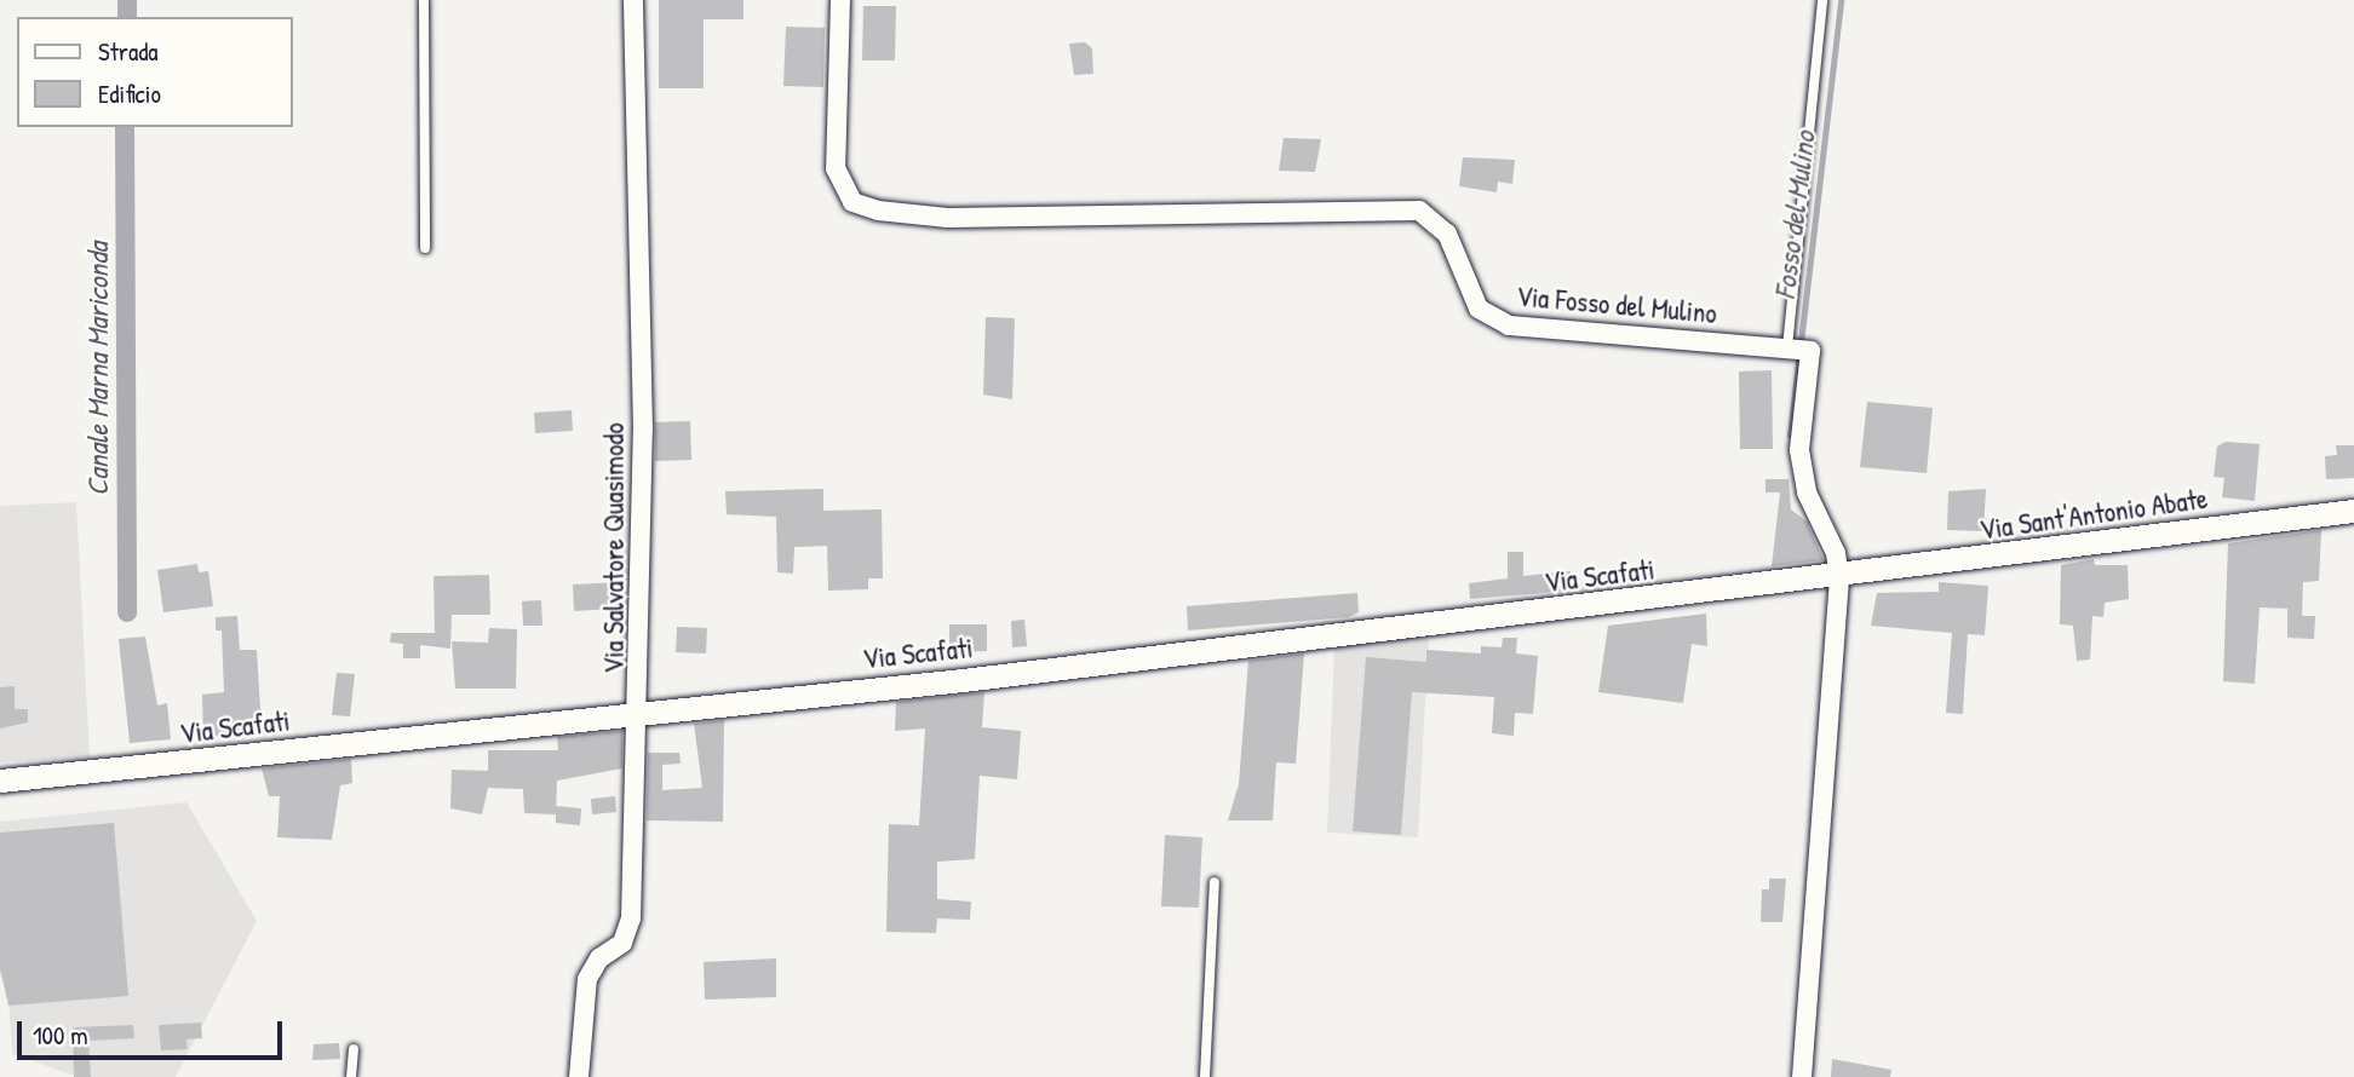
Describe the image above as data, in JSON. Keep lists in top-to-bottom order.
{
  "streets": {
    "street": [
      "Via Fosso del Mulino",
      "Via Sant'Antonio Abate",
      "Via Salvatore Quasimodo",
      "Via Scafati"
    ]
  },
  "crossings": [
    ["Via Fosso del Mulino", "Via Sant'Antonio Abate"],
    ["Via Fosso del Mulino", "Via Scafati"],
    ["Via Sant'Antonio Abate", "Via Scafati"],
    ["Via Salvatore Quasimodo", "Via Scafati"]
  ],
  "water": ["Fosso del Mulino", "Canale Marna Mariconda"],
  "legend": ["Strada", "Edificio"],
  "scale_bar": "100 m"
}
